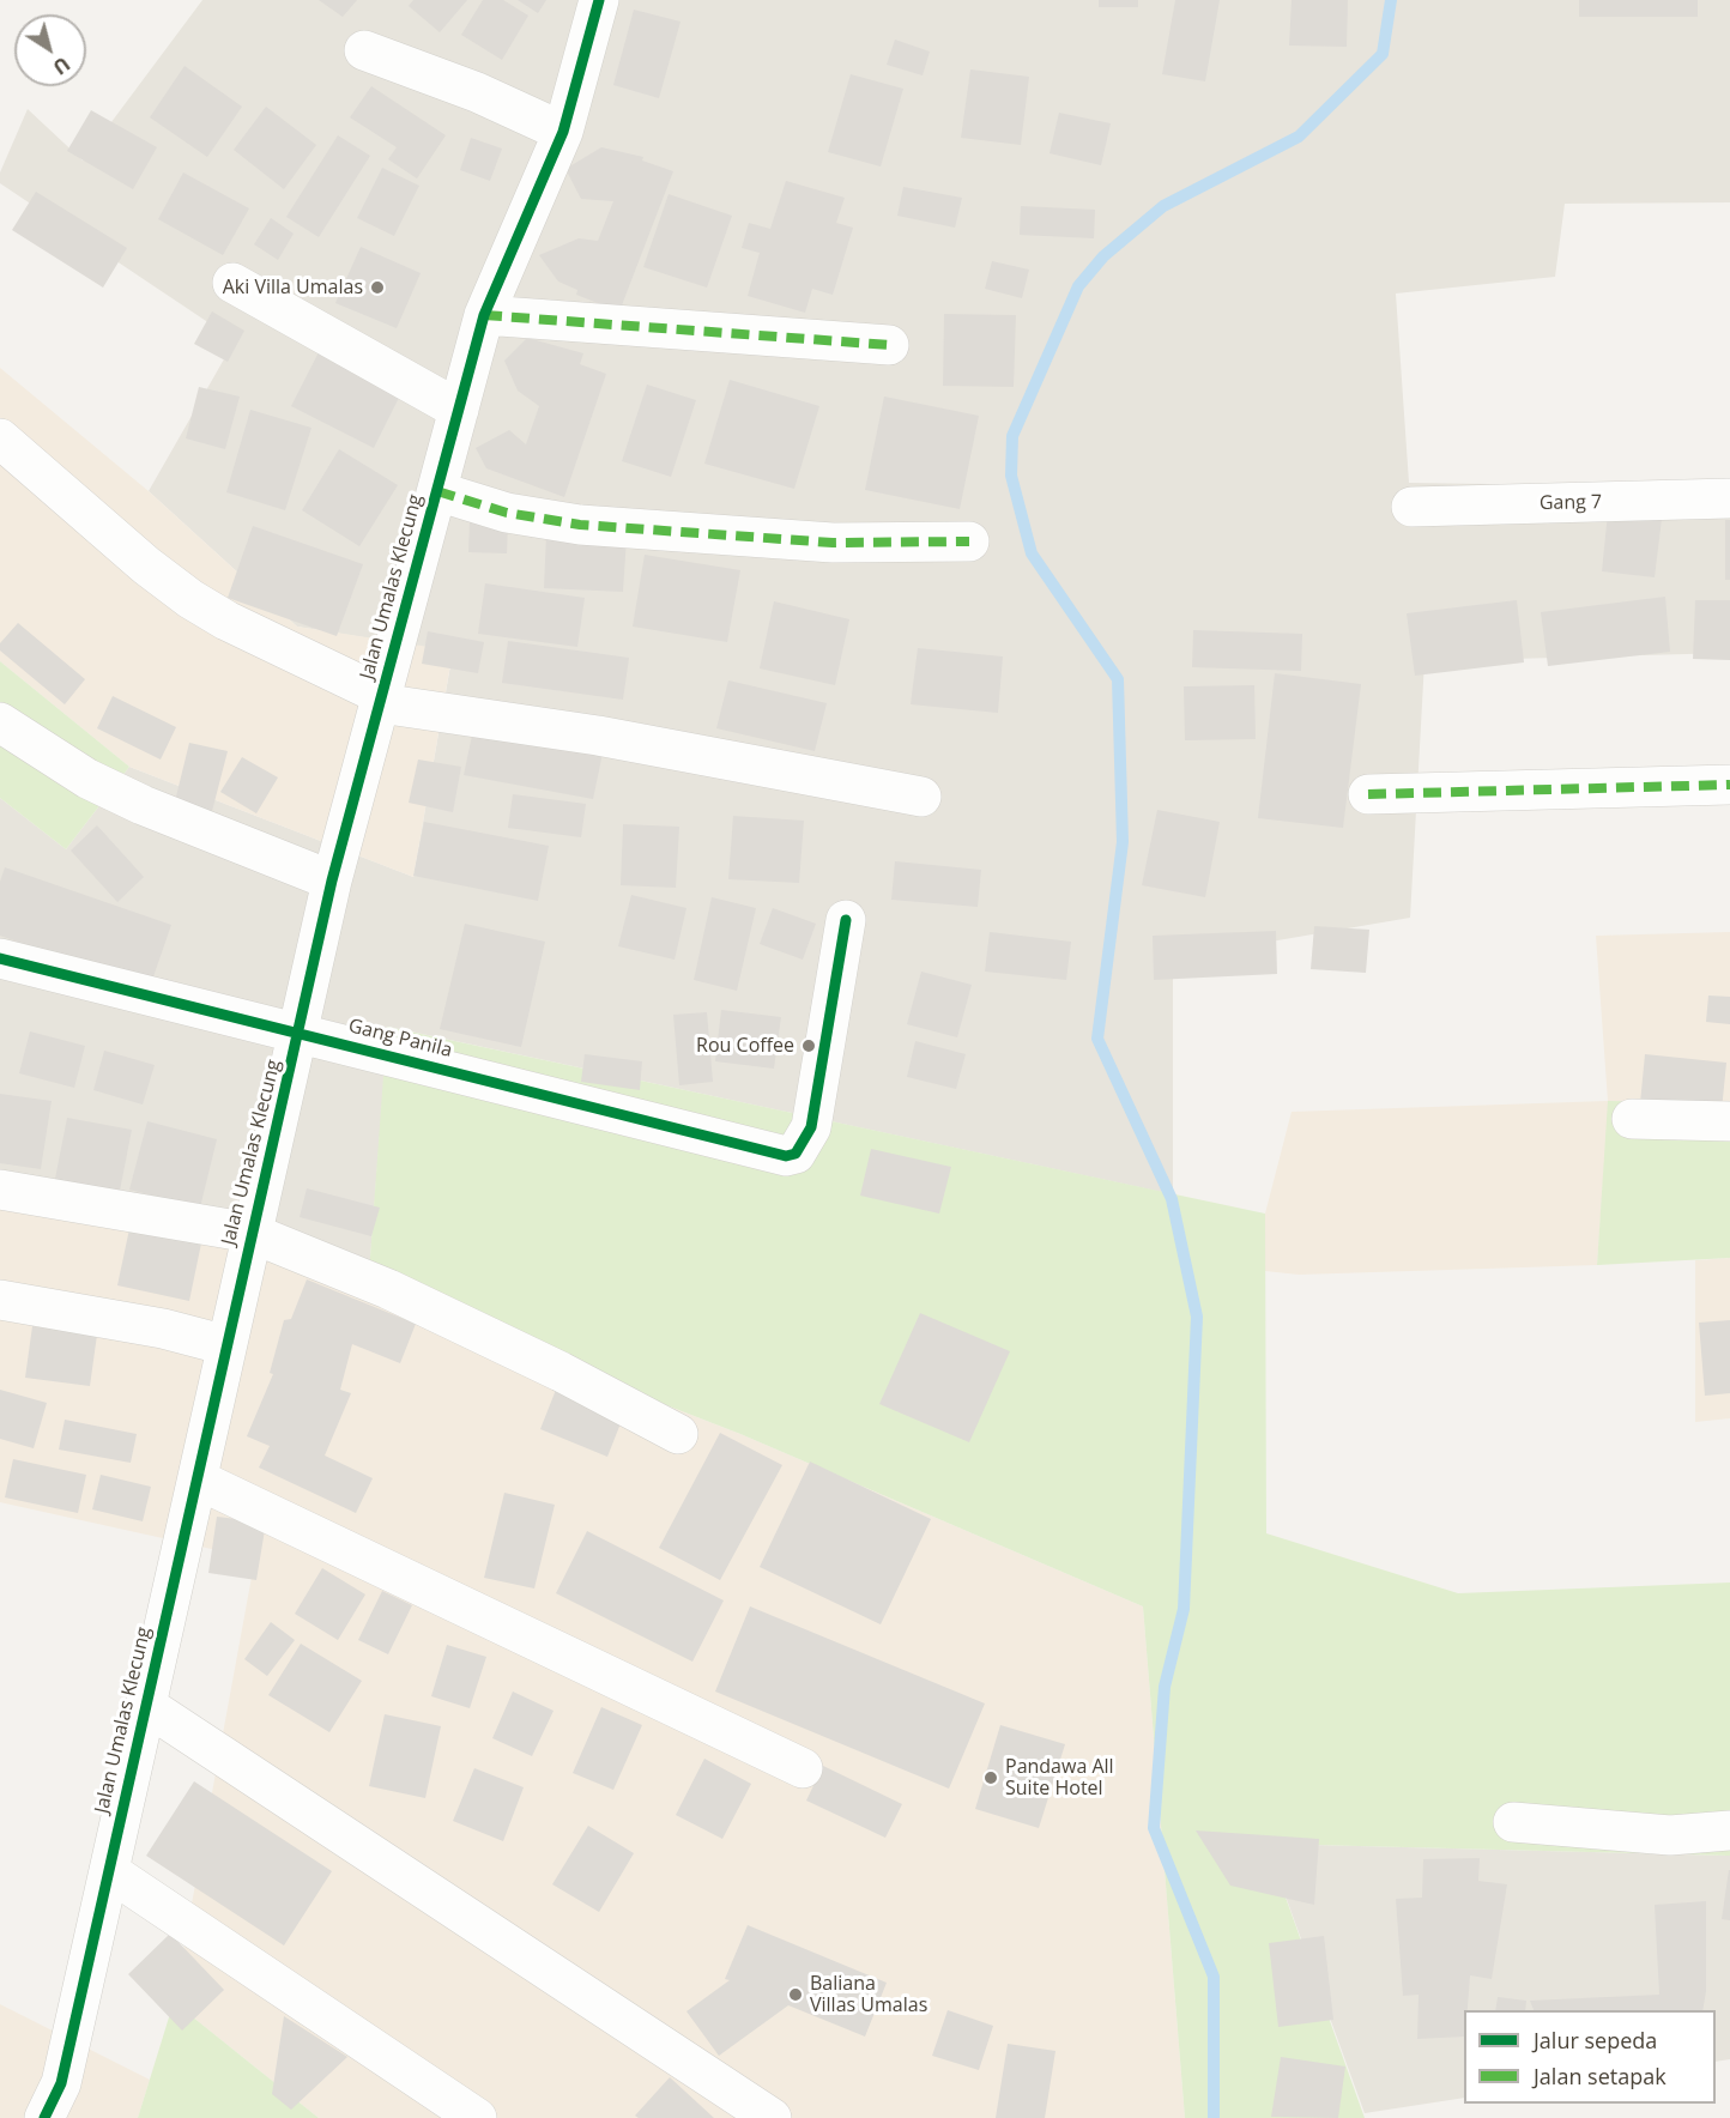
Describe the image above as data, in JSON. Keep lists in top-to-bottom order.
{
  "streets": {
    "street": ["Gang 7", "Jalan Umalas Klecung", "Gang Panila"]
  },
  "crossings": [
    ["Jalan Umalas Klecung", "Gang Panila"]
  ],
  "places": [
    "Aki Villa Umalas",
    "Rou Coffee",
    "Pandawa All Suite Hotel",
    "Baliana Villas Umalas"
  ],
  "legend": ["Jalur sepeda", "Jalan setapak"],
  "north": "bottom right"
}
